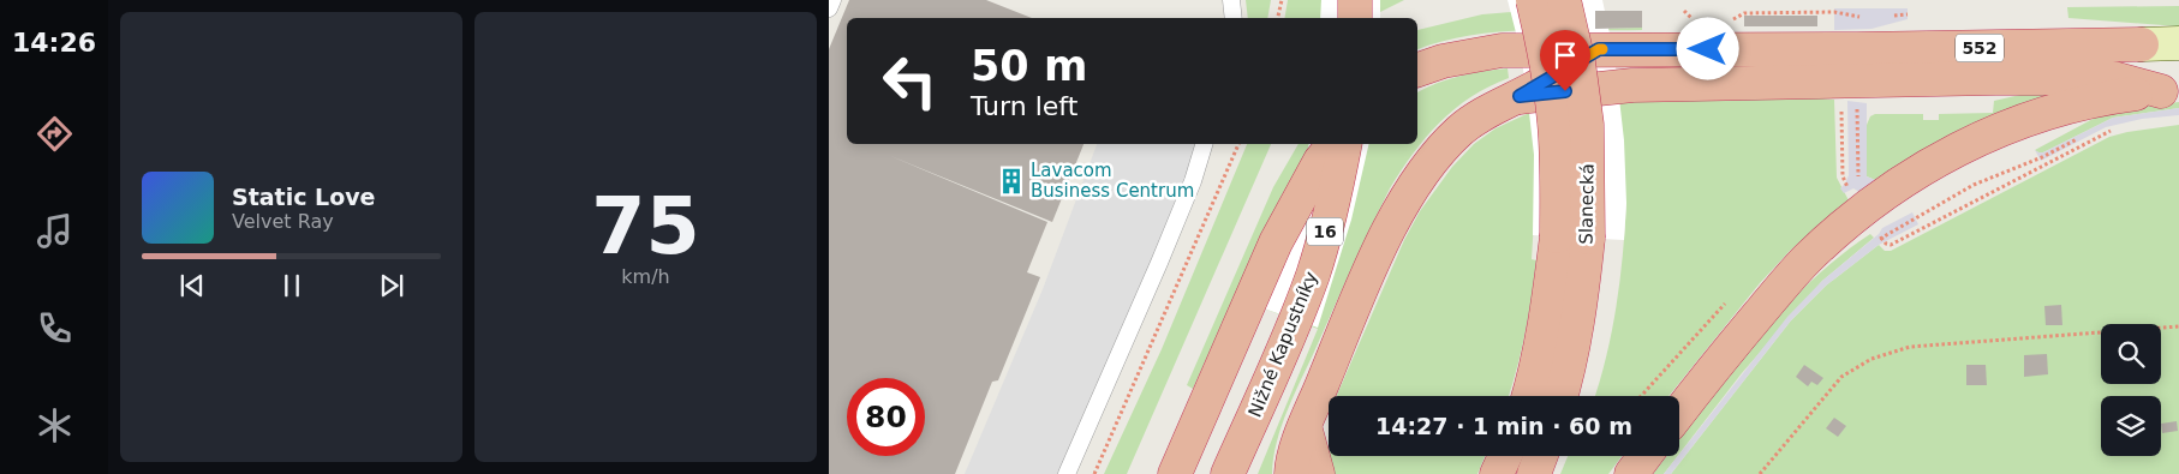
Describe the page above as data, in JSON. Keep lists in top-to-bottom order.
{
  "streets": {
    "highway": [
      "552",
      "Slanecká",
      "16",
      "Nižné Kapustníky"
    ]
  },
  "places": {
    "building": ["Lavacom Business Centrum"]
  },
  "page": {
    "tabs": "14:26",
    "tile": ["75", "km/h"],
    "turn": ["50 m", "Turn left"],
    "song": ["Static Love", "Velvet Ray"],
    "limit": "80",
    "trip": "14:27 · 1 min · 60 m"
  }
}
